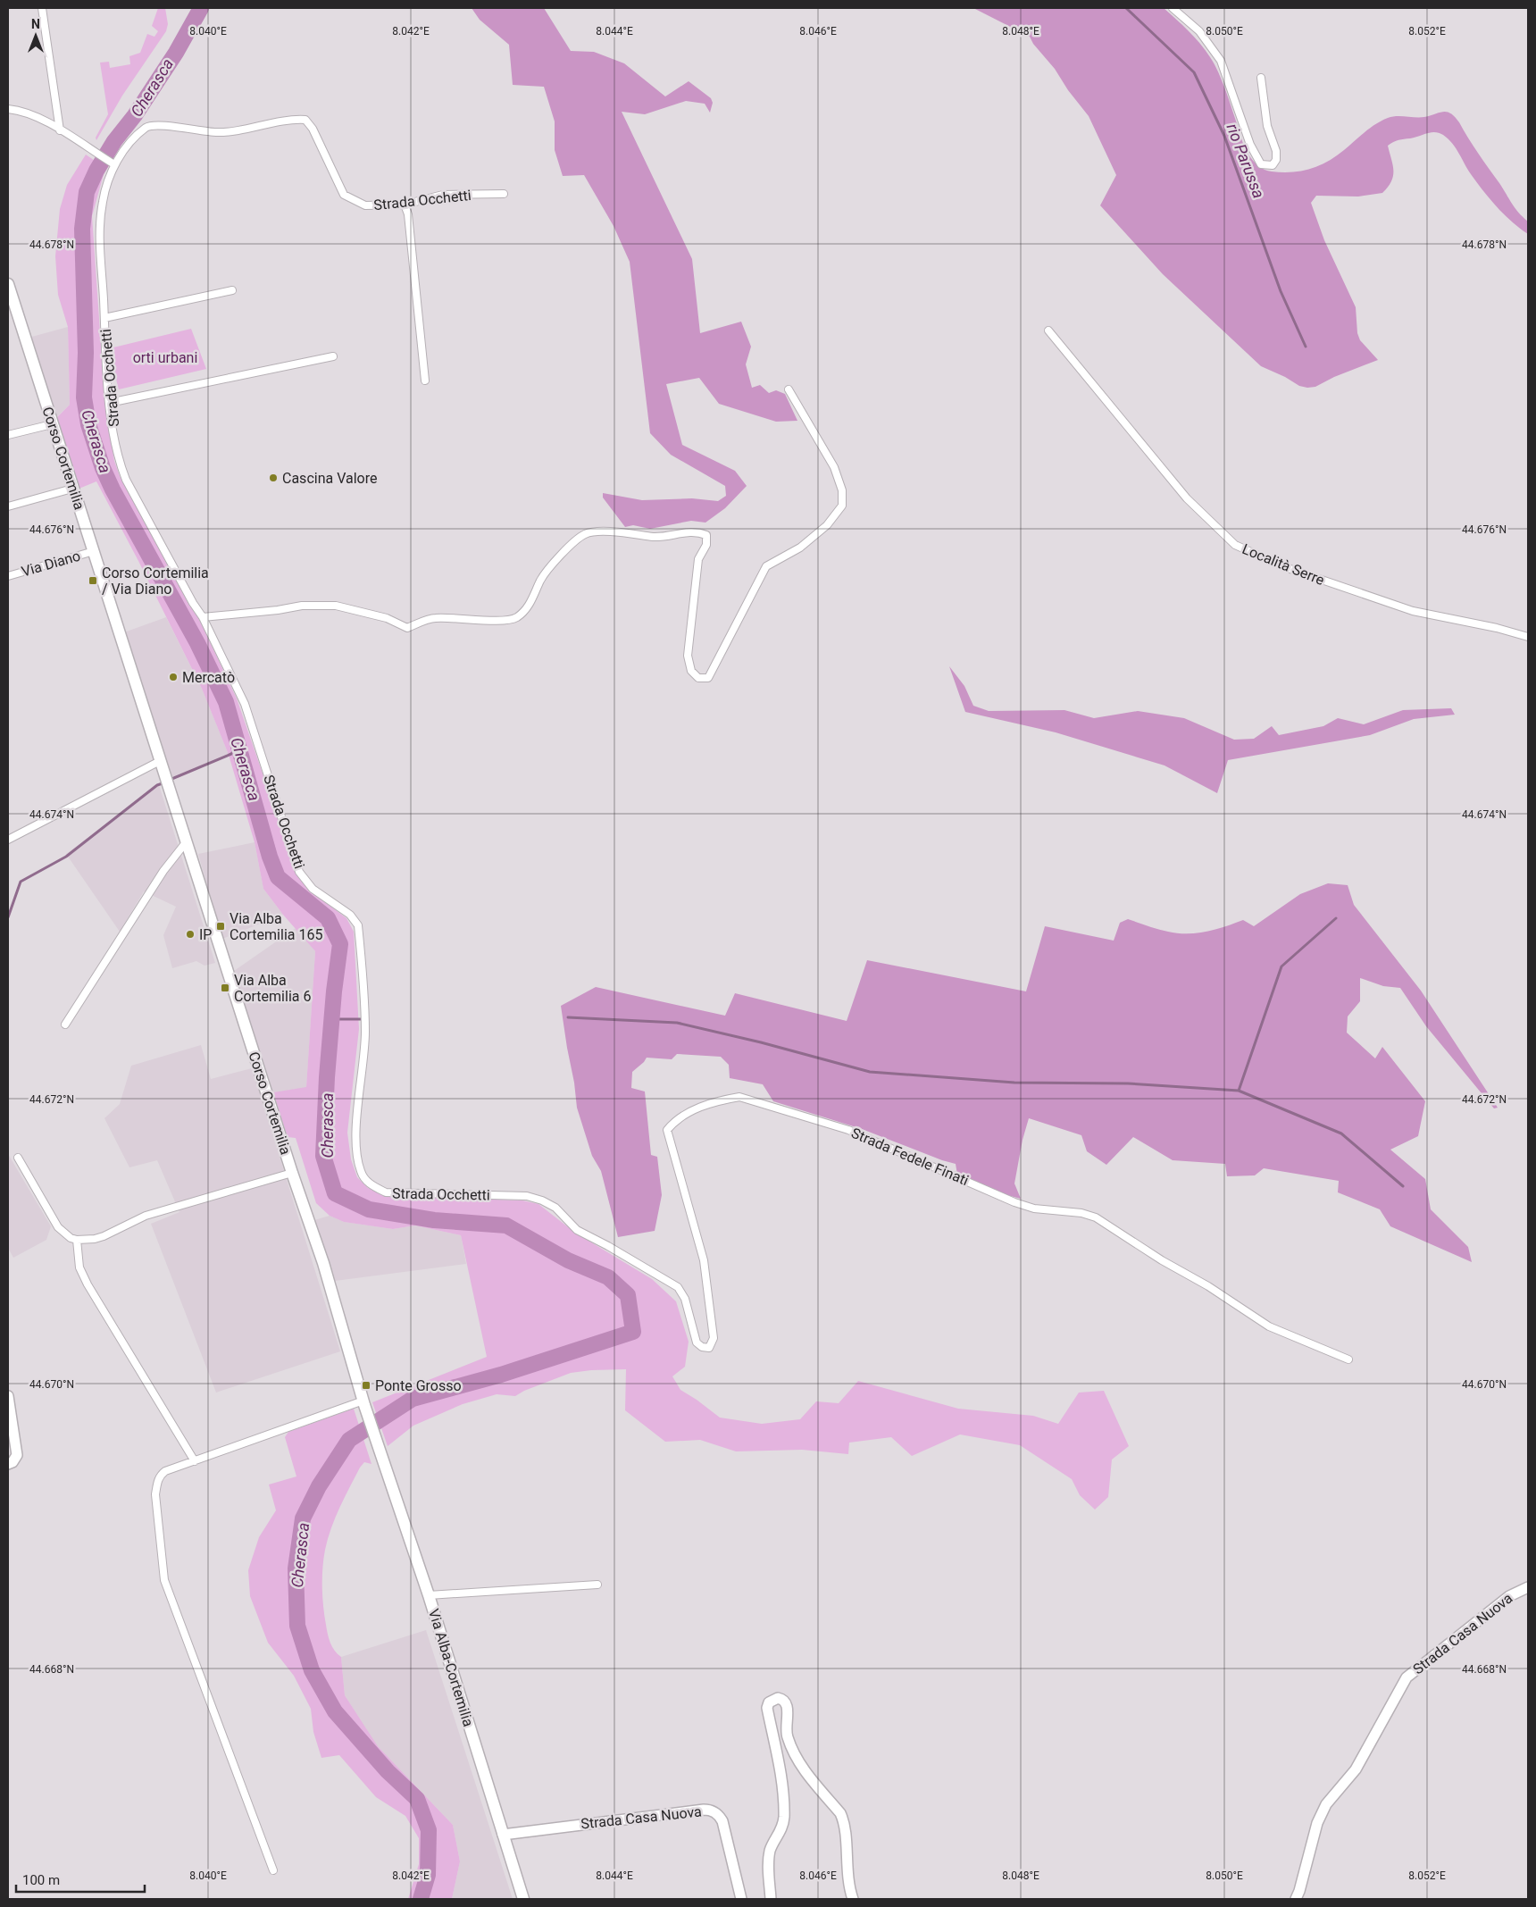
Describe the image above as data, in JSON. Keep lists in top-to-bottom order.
{
  "streets": {
    "main road": ["Corso Cortemilia", "Via Alba-Cortemilia"],
    "street": [
      "Strada Occhetti",
      "Via Diano",
      "Località Serre",
      "Strada Fedele Finati",
      "Strada Casa Nuova"
    ]
  },
  "crossings": [
    ["Strada Occhetti", "Strada Fedele Finati"],
    ["Corso Cortemilia", "Via Diano"],
    ["Corso Cortemilia", "Via Alba-Cortemilia"],
    ["Strada Casa Nuova", "Via Alba-Cortemilia"]
  ],
  "water": ["Cherasca", "rio Parussa"],
  "parks": ["orti urbani"],
  "places": {
    "other": ["Cascina Valore", "Mercatò", "IP"],
    "transit": [
      "Corso Cortemilia / Via Diano",
      "Via Alba Cortemilia 165",
      "Via Alba Cortemilia 6",
      "Ponte Grosso"
    ]
  },
  "scale_bar": "100 m",
  "north": "top",
  "coordinates": [
    "8.040°E",
    "8.042°E",
    "8.044°E",
    "8.046°E",
    "8.048°E",
    "8.050°E",
    "8.052°E",
    "44.678°N",
    "44.676°N",
    "44.674°N",
    "44.672°N",
    "44.670°N",
    "44.668°N"
  ]
}
